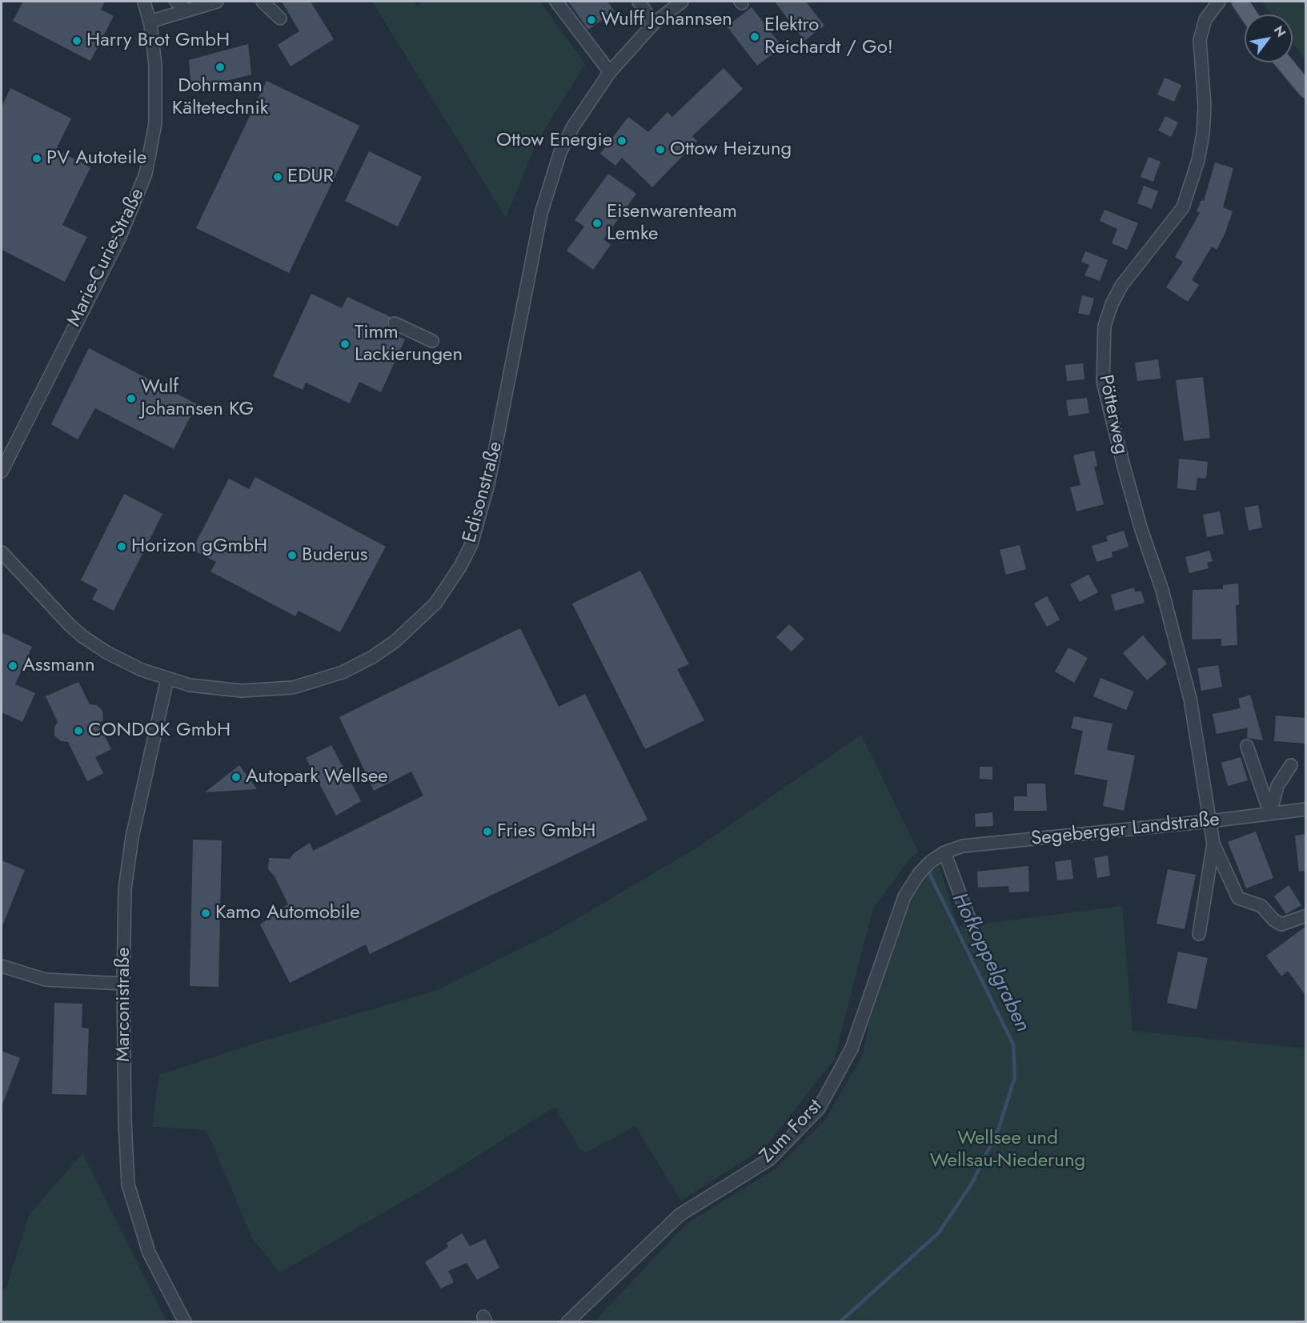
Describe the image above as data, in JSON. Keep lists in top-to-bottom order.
{
  "streets": {
    "street": [
      "Marie-Curie-Straße",
      "Pötterweg",
      "Edisonstraße",
      "Segeberger Landstraße",
      "Marconistraße",
      "Zum Forst"
    ]
  },
  "crossings": [
    ["Pötterweg", "Segeberger Landstraße"],
    ["Edisonstraße", "Marconistraße"],
    ["Segeberger Landstraße", "Zum Forst"]
  ],
  "water": ["Hofkoppelgraben"],
  "parks": ["Wellsee und Wellsau-Niederung"],
  "places": [
    "Wulff Johannsen",
    "Elektro Reichardt / Go!",
    "Harry Brot GmbH",
    "Dohrmann Kältetechnik",
    "Ottow Energie",
    "Ottow Heizung",
    "PV Autoteile",
    "EDUR",
    "Eisenwarenteam Lemke",
    "Timm Lackierungen",
    "Wulf Johannsen KG",
    "Horizon gGmbH",
    "Buderus",
    "Assmann",
    "CONDOK GmbH",
    "Autopark Wellsee",
    "Fries GmbH",
    "Kamo Automobile"
  ],
  "north": "top right"
}
